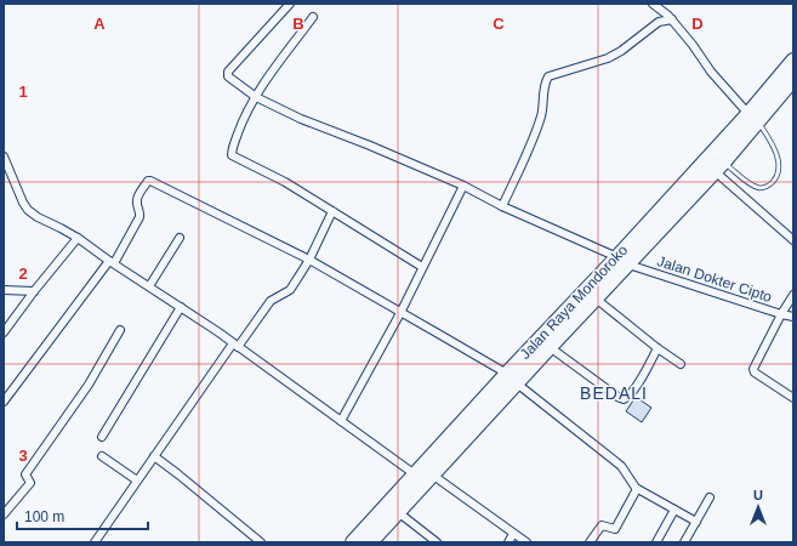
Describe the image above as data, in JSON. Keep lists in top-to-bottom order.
{
  "streets": {
    "highway": ["Jalan Raya Mondoroko"],
    "street": ["Jalan Dokter Cipto"]
  },
  "crossings": [
    ["Jalan Dokter Cipto", "Jalan Raya Mondoroko"]
  ],
  "districts": ["BEDALI"],
  "scale_bar": "100 m",
  "north": "top",
  "grid": {
    "columns": [
      "A",
      "B",
      "C",
      "D"
    ],
    "rows": ["1", "2", "3"]
  }
}
